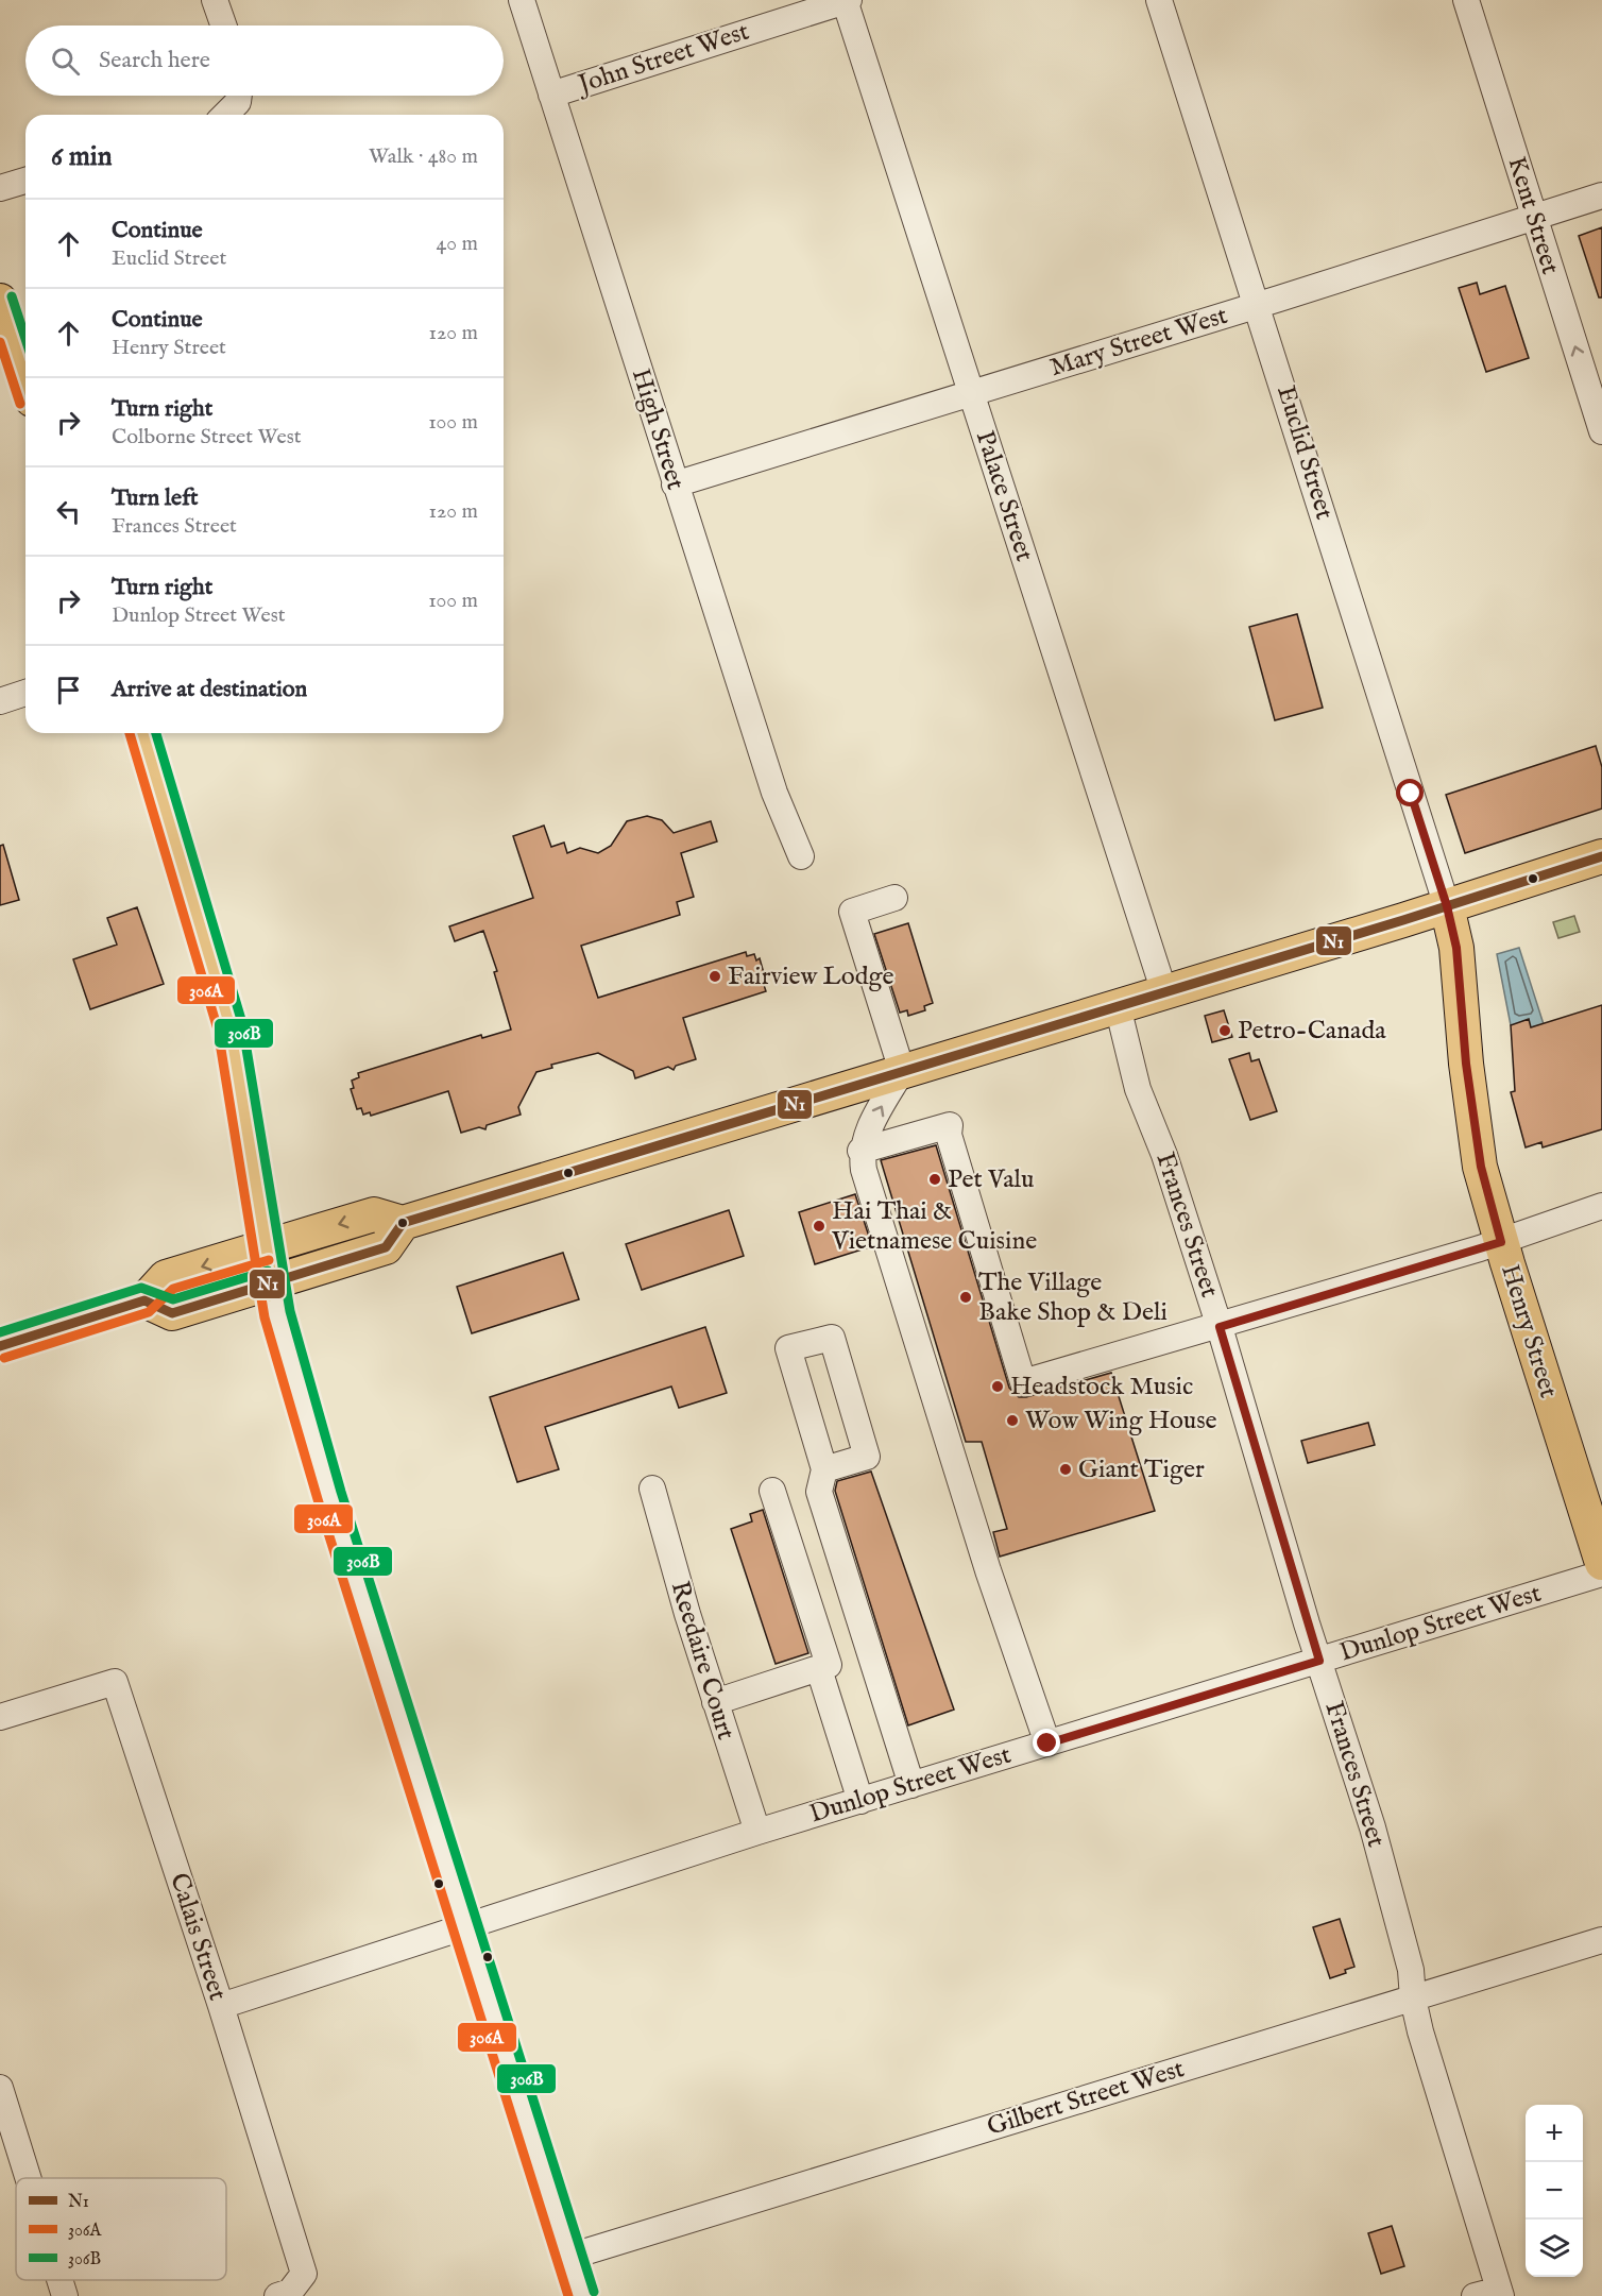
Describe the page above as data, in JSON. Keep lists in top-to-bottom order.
{
  "streets": {
    "main road": ["Henry Street"],
    "street": [
      "John Street West",
      "Kent Street",
      "Mary Street West",
      "High Street",
      "Euclid Street",
      "Palace Street",
      "Frances Street",
      "Dunlop Street West",
      "Reedaire Court",
      "Calais Street",
      "Gilbert Street West"
    ]
  },
  "crossings": [
    ["John Street West", "High Street"],
    ["John Street West", "Palace Street"],
    ["Kent Street", "Mary Street West"],
    ["Mary Street West", "High Street"],
    ["Mary Street West", "Euclid Street"],
    ["Mary Street West", "Palace Street"],
    ["Euclid Street", "Henry Street"],
    ["Frances Street", "Dunlop Street West"],
    ["Frances Street", "Gilbert Street West"],
    ["Dunlop Street West", "Reedaire Court"],
    ["Dunlop Street West", "Calais Street"]
  ],
  "one_way": ["Kent Street"],
  "places": [
    "Fairview Lodge",
    "Petro-Canada",
    "Pet Valu",
    "Hai Thai & Vietnamese Cuisine",
    "The Village Bake Shop & Deli",
    "Headstock Music",
    "Wow Wing House",
    "Giant Tiger"
  ],
  "lines": ["transit line 306B", "transit line 306A", "transit line N1"],
  "legend": ["N1", "306A", "306B"],
  "page": {
    "search": "Search here",
    "heading": ["6 min", "Walk · 480 m"],
    "list": [
      ["Continue", "Euclid Street", "40 m"],
      ["Continue", "Henry Street", "120 m"],
      ["Turn right", "Colborne Street West", "100 m"],
      ["Turn left", "Frances Street", "120 m"],
      ["Turn right", "Dunlop Street West", "100 m"],
      "Arrive at destination"
    ],
    "map_buttons": ["+", "−"]
  }
}
